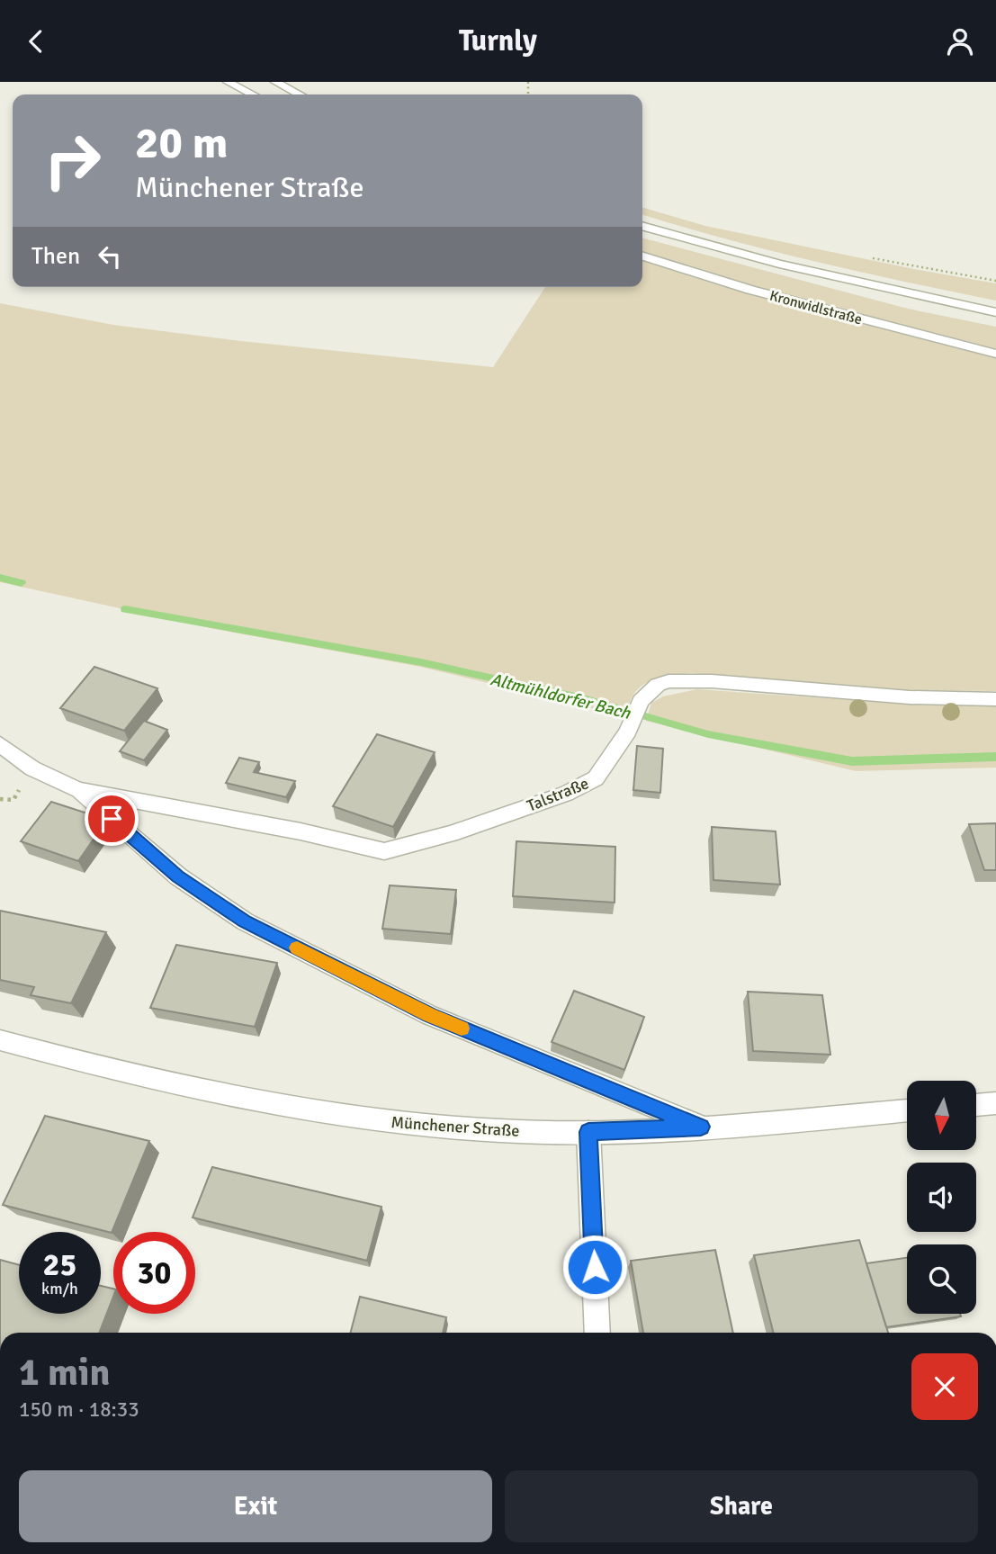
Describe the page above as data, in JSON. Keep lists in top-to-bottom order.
{
  "streets": {
    "street": ["Kronwidlstraße", "Talstraße", "Münchener Straße"]
  },
  "crossings": [
    ["Talstraße", "Münchener Straße"]
  ],
  "water": ["Altmühldorfer Bach"],
  "north": "bottom",
  "page": {
    "header": "Turnly",
    "turn": ["20 m", "Münchener Straße"],
    "then": "Then",
    "speed": "25 km/h",
    "limit": "30",
    "heading": ["1 min", "150 m · 18:33"],
    "buttons": ["Exit", "Share"]
  }
}
